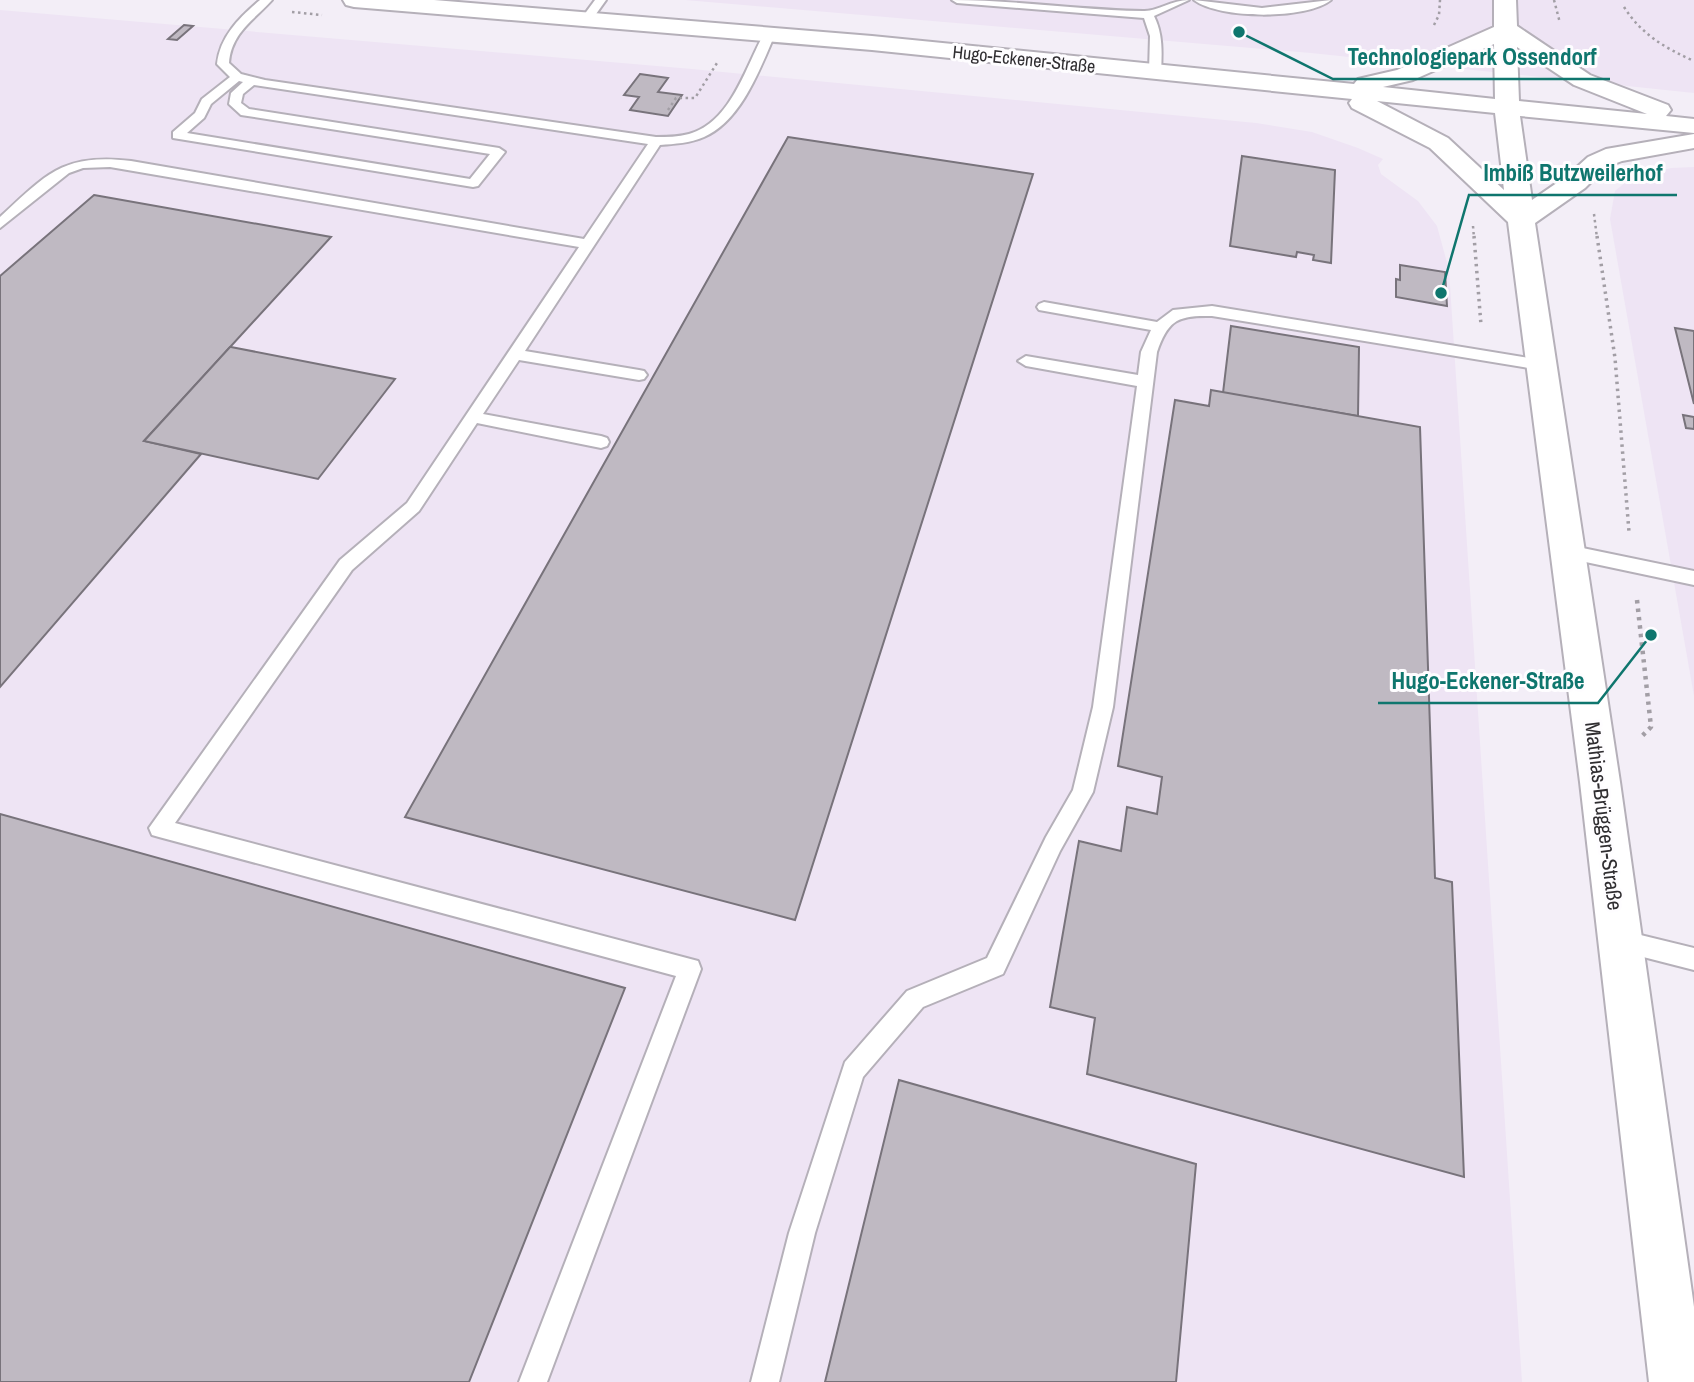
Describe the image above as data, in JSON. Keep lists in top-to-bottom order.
{
  "streets": {
    "street": ["Hugo-Eckener-Straße", "Mathias-Brüggen-Straße"]
  },
  "crossings": [
    ["Hugo-Eckener-Straße", "Mathias-Brüggen-Straße"]
  ],
  "places": ["Technologiepark Ossendorf", "Imbiß Butzweilerhof", "Hugo-Eckener-Straße"]
}
